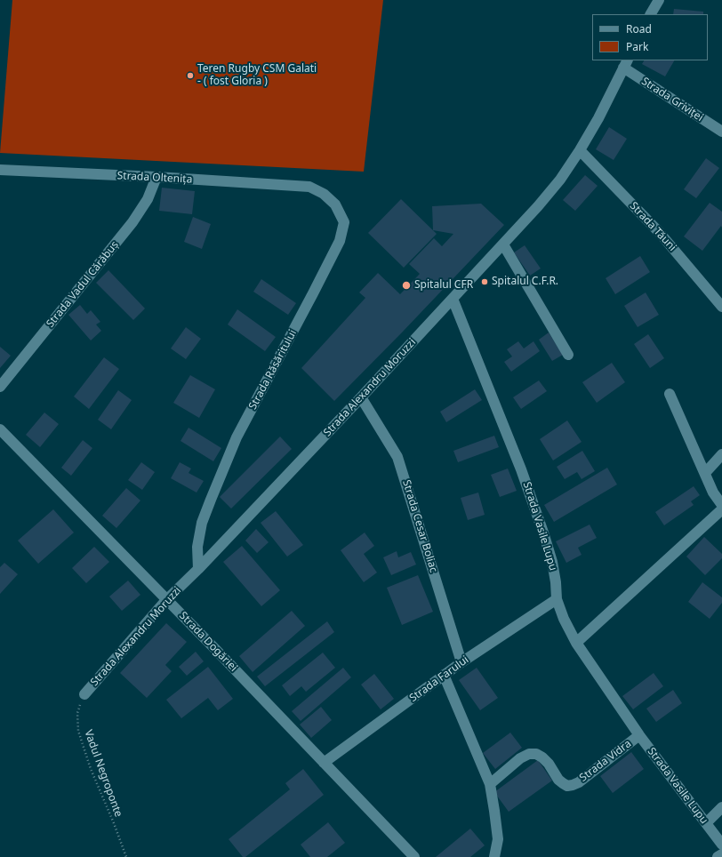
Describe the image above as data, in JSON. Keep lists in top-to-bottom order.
{
  "streets": {
    "street": [
      "Strada Griviței",
      "Strada Oltenița",
      "Strada Tăuni",
      "Strada Vadul Cărăbuș",
      "Strada Răsăritului",
      "Strada Alexandru Moruzzi",
      "Strada Cesar Boliac",
      "Strada Vasile Lupu",
      "Strada Dogăriei",
      "Strada Farului",
      "Strada Vidra"
    ],
    "path": ["Vadul Negroponte"]
  },
  "crossings": [
    ["Strada Griviței", "Strada Alexandru Moruzzi"],
    ["Strada Oltenița", "Strada Vadul Cărăbuș"],
    ["Strada Oltenița", "Strada Răsăritului"],
    ["Strada Tăuni", "Strada Alexandru Moruzzi"],
    ["Strada Răsăritului", "Strada Alexandru Moruzzi"],
    ["Strada Alexandru Moruzzi", "Strada Cesar Boliac"],
    ["Strada Alexandru Moruzzi", "Strada Vasile Lupu"],
    ["Strada Alexandru Moruzzi", "Strada Dogăriei"],
    ["Strada Alexandru Moruzzi", "Vadul Negroponte"],
    ["Strada Cesar Boliac", "Strada Farului"],
    ["Strada Vasile Lupu", "Strada Farului"],
    ["Strada Vasile Lupu", "Strada Vidra"],
    ["Strada Dogăriei", "Strada Farului"]
  ],
  "places": ["Teren Rugby CSM Galati - ( fost Gloria )", "Spitalul C.F.R.", "Spitalul CFR"],
  "legend": ["Road", "Park"]
}
